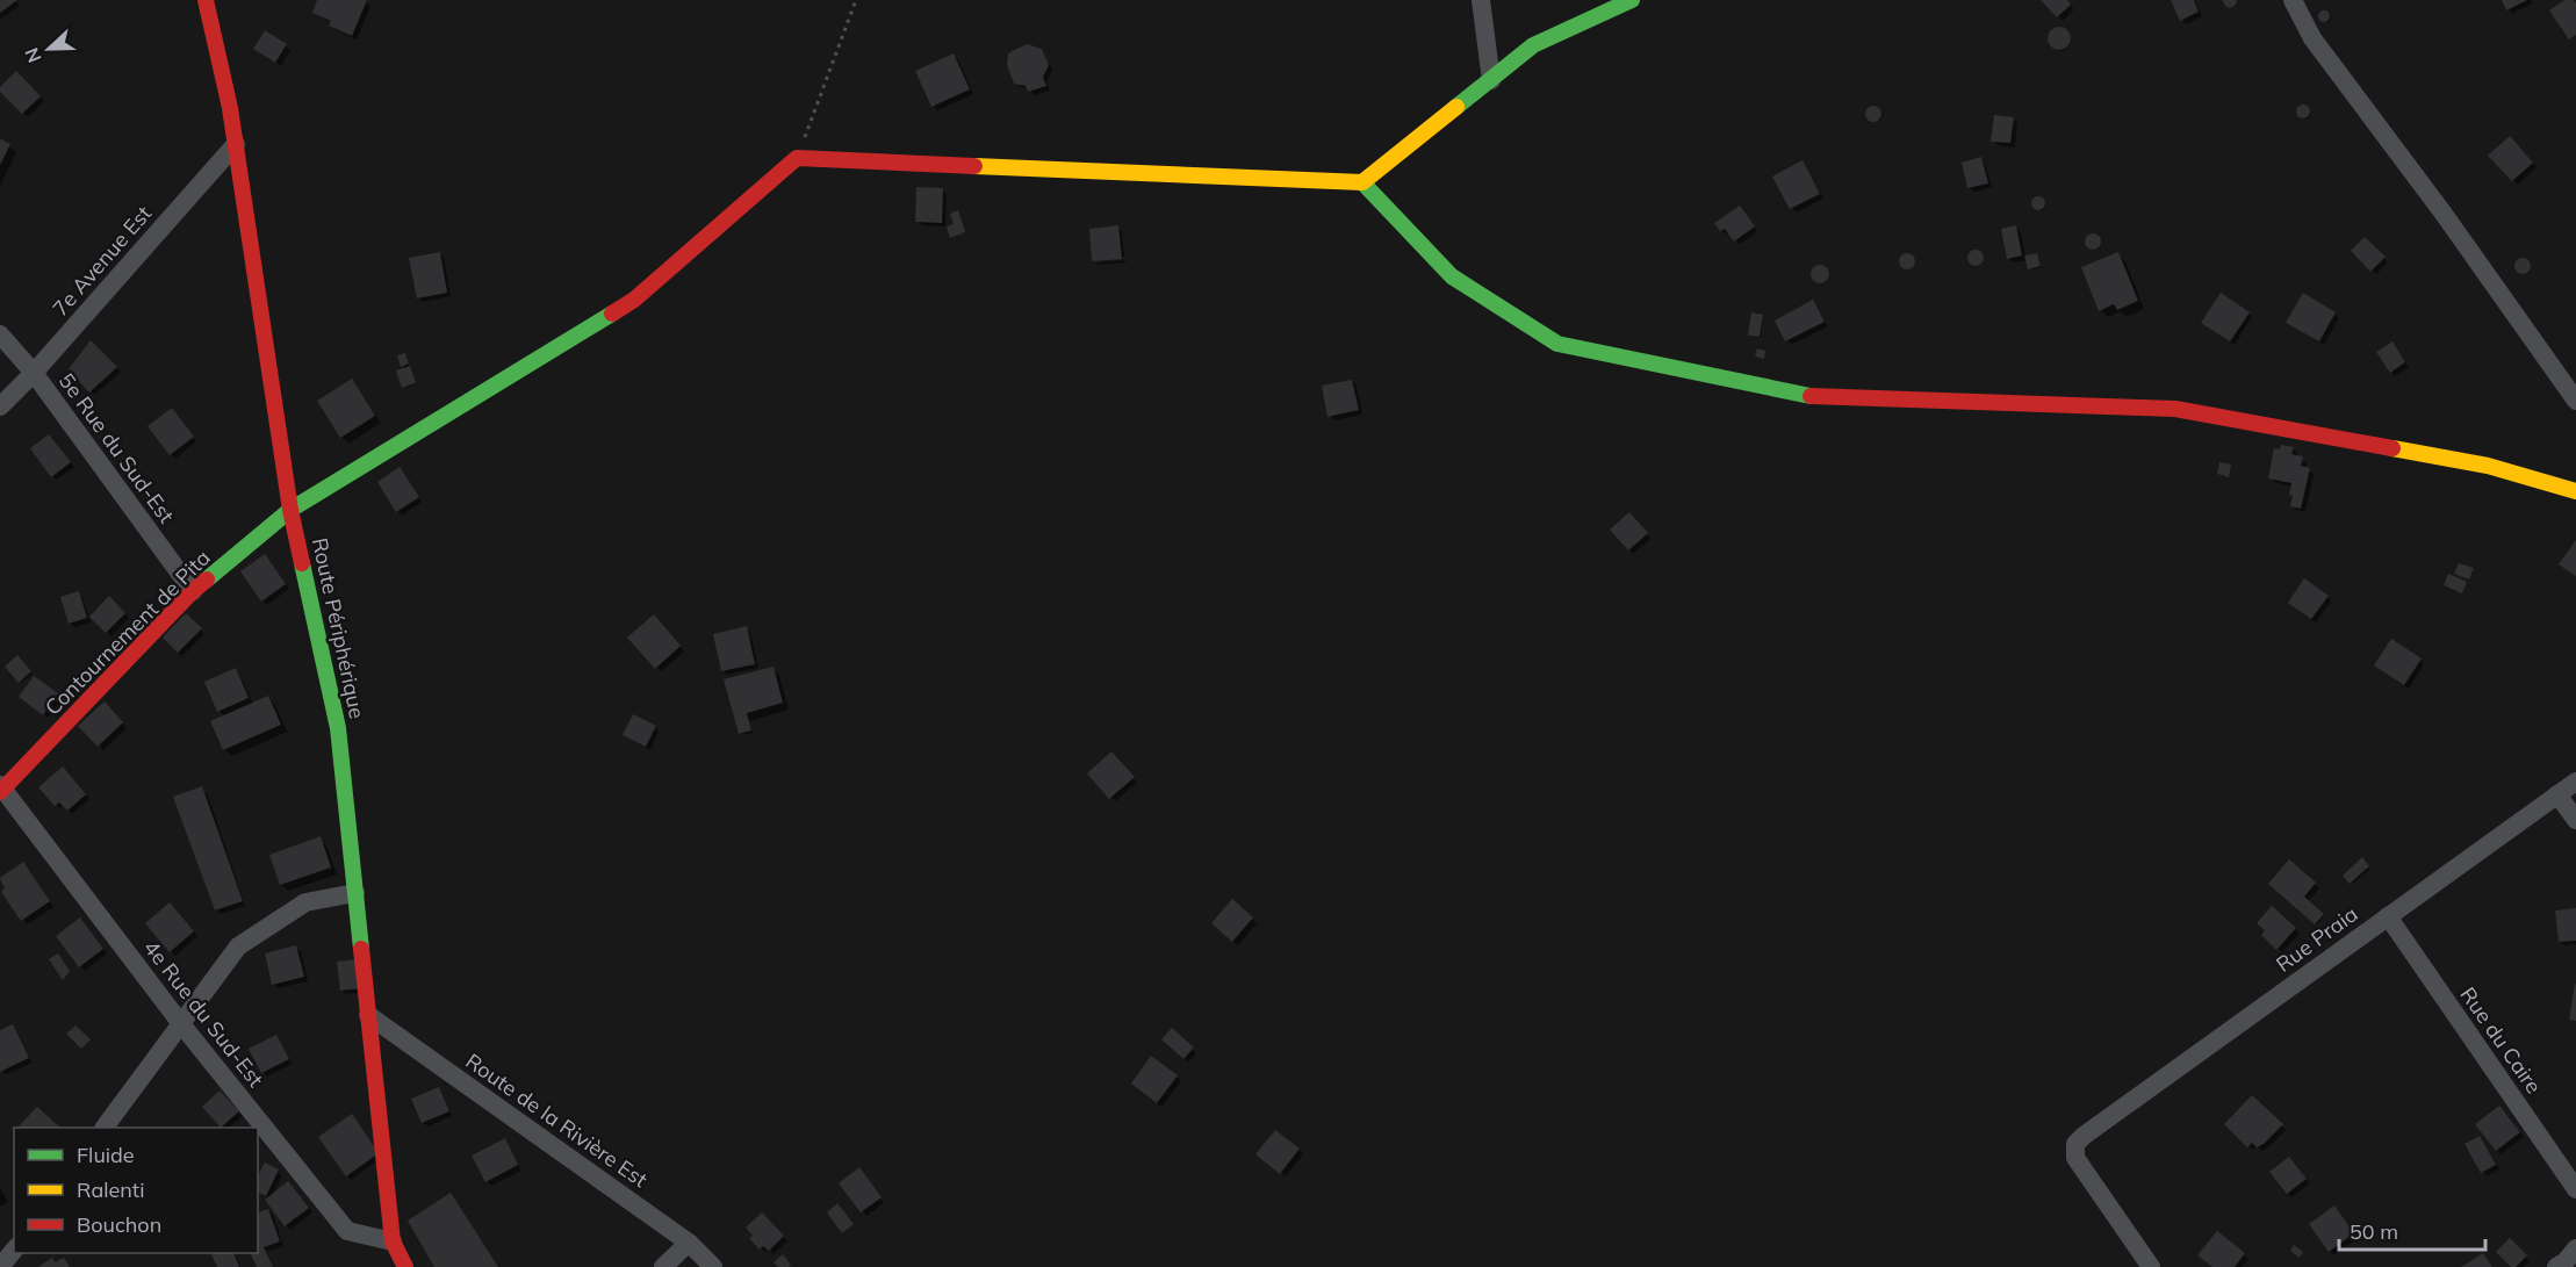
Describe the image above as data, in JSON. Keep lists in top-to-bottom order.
{
  "streets": {
    "street": [
      "7e Avenue Est",
      "5e Rue du Sud-Est",
      "Route Périphérique",
      "Contournement de Pita",
      "Rue Praia",
      "4e Rue du Sud-Est",
      "Rue du Caire",
      "Route de la Rivière Est"
    ]
  },
  "crossings": [
    ["7e Avenue Est", "5e Rue du Sud-Est"],
    ["7e Avenue Est", "Route Périphérique"],
    ["5e Rue du Sud-Est", "Contournement de Pita"],
    ["Route Périphérique", "Contournement de Pita"],
    ["Route Périphérique", "4e Rue du Sud-Est"],
    ["Route Périphérique", "Route de la Rivière Est"],
    ["Contournement de Pita", "4e Rue du Sud-Est"],
    ["Rue Praia", "Rue du Caire"]
  ],
  "legend": ["Fluide", "Ralenti", "Bouchon"],
  "scale_bar": "50 m",
  "north": "left"
}
